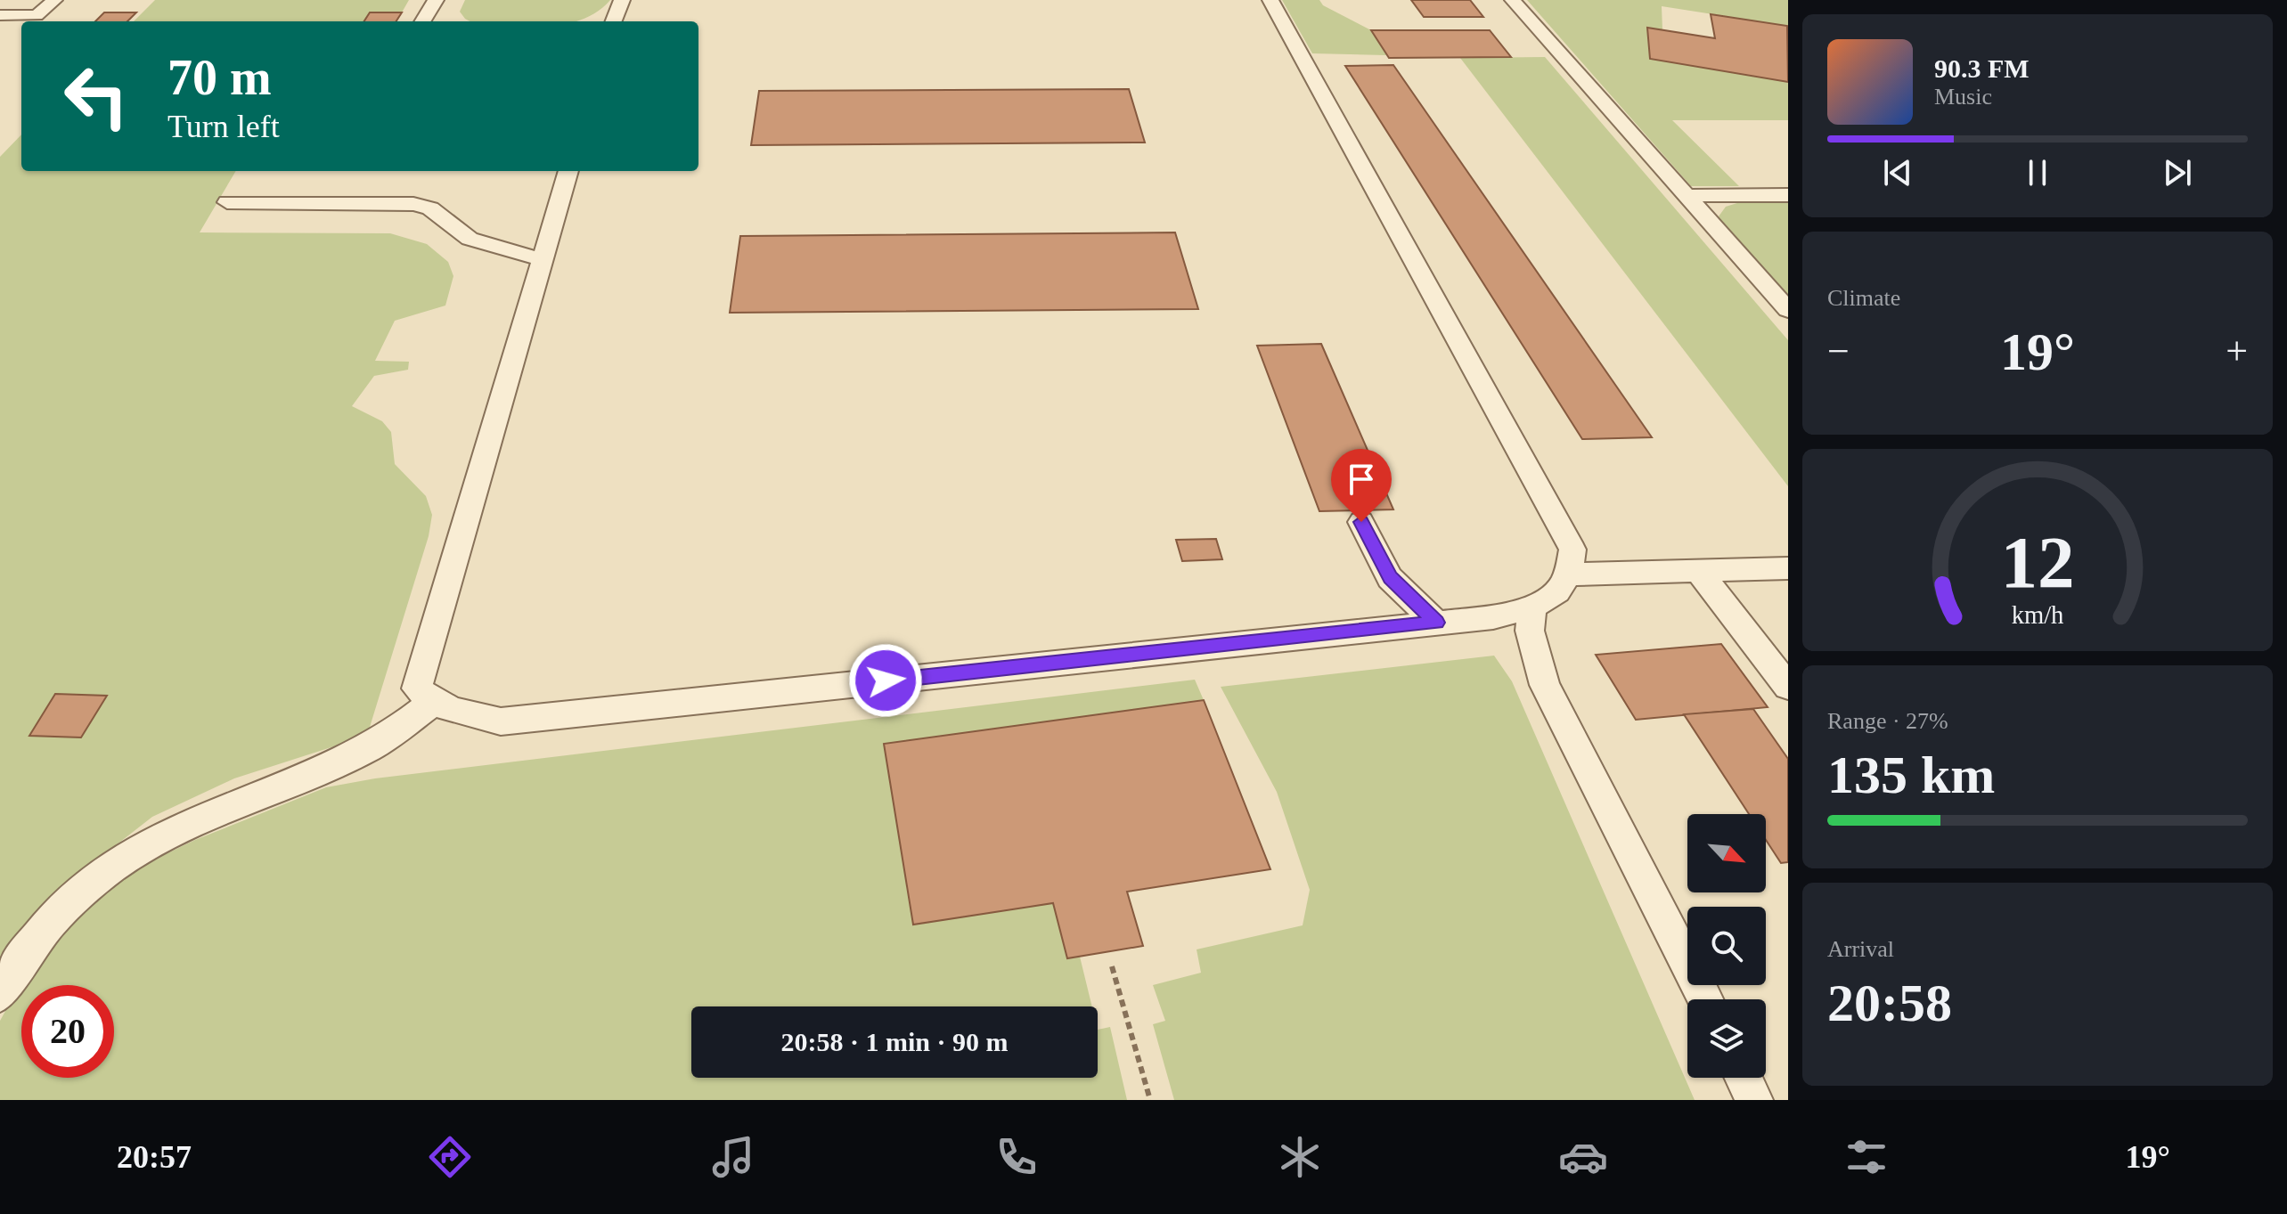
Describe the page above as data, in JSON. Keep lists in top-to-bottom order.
{
  "north": "bottom right",
  "page": {
    "turn": ["70 m", "Turn left"],
    "song": ["90.3 FM", "Music"],
    "tile": [
      "Climate",
      ["Range · 27%", "135 km"],
      ["Arrival", "20:58"]
    ],
    "heat": ["−", "19°", "+"],
    "limit": "20",
    "trip": "20:58 · 1 min · 90 m",
    "tabs": ["20:57", "19°"],
    "gauge": ["12", "km/h"]
  }
}
